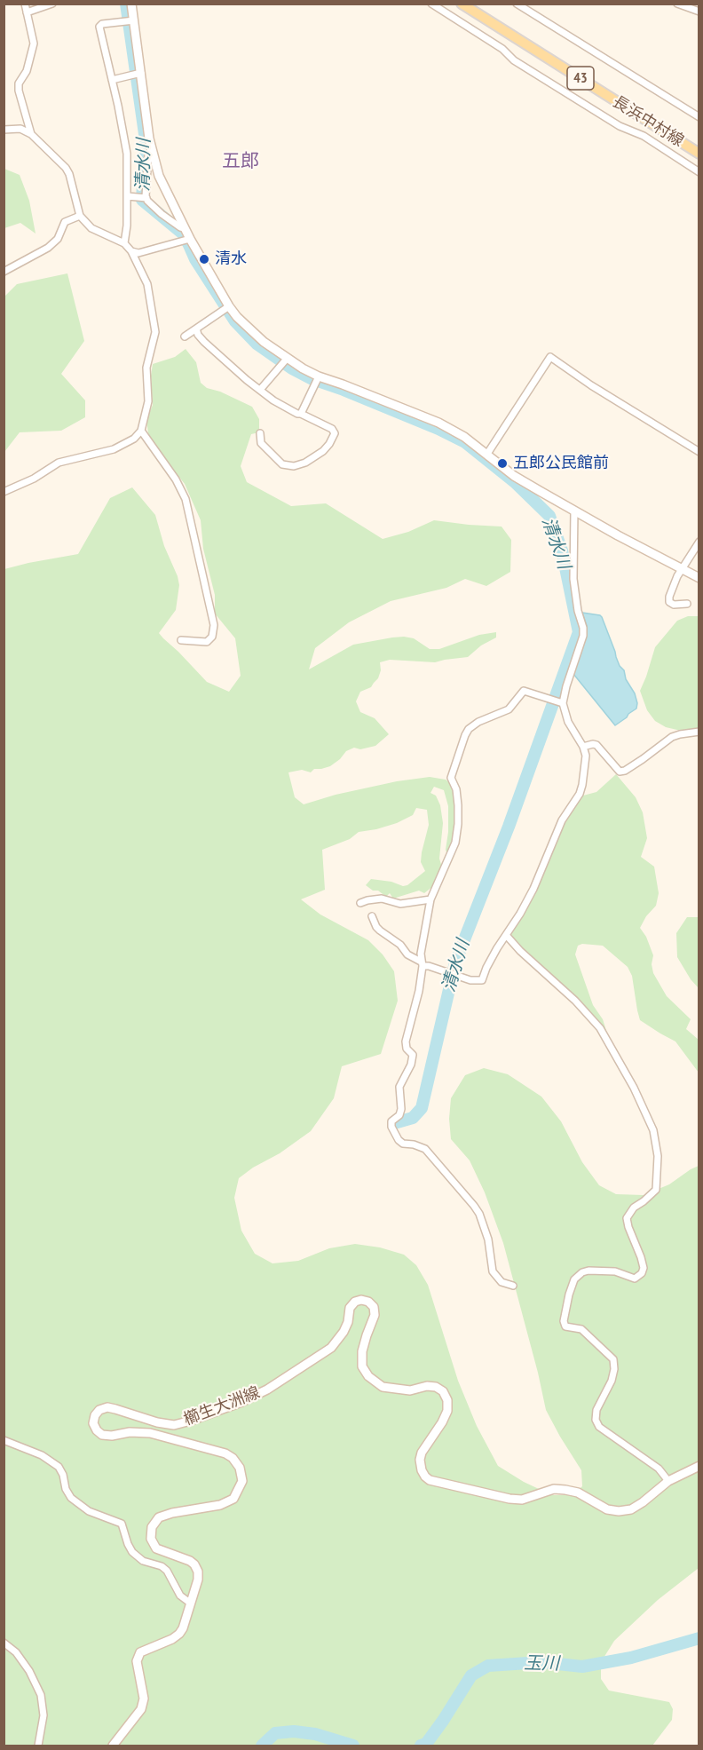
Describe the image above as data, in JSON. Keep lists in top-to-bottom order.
{
  "streets": {
    "main road": ["43", "長浜中村線", "櫛生大洲線"]
  },
  "districts": ["五郎"],
  "water": ["清水川", "玉川"],
  "places": ["清水", "五郎公民館前"]
}
